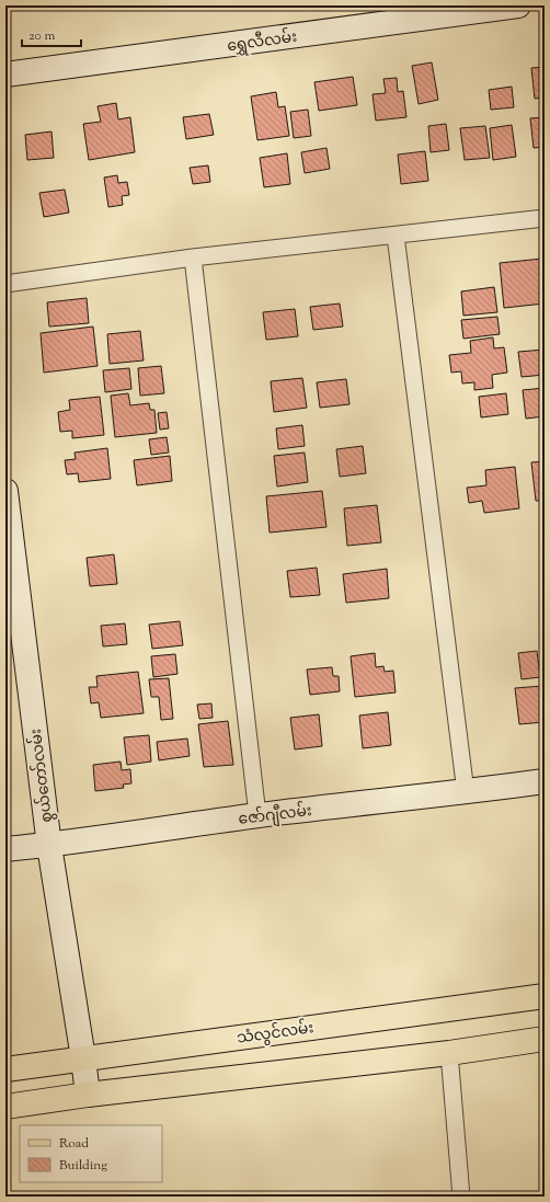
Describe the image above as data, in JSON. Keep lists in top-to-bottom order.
{
  "streets": {
    "main road": ["သံလွင်လမ်း"],
    "street": ["ရွှေလီလမ်း", "စွယ်တော်လမ်း", "ဇော်ဂျီလမ်း"]
  },
  "crossings": [
    ["စွယ်တော်လမ်း", "ဇော်ဂျီလမ်း"],
    ["စွယ်တော်လမ်း", "သံလွင်လမ်း"]
  ],
  "legend": ["Road", "Building"],
  "scale_bar": "20 m"
}
